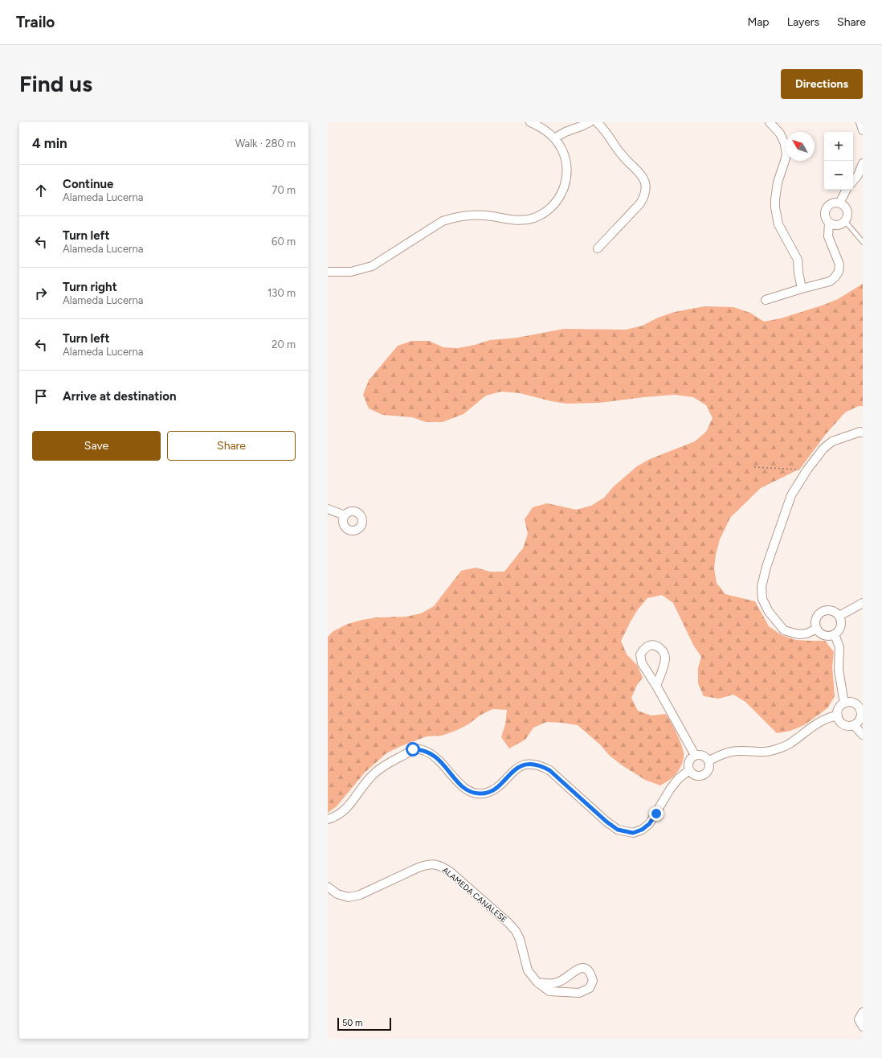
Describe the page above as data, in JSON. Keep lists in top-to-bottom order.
{
  "streets": {
    "street": ["ALAMEDA CANALESE"]
  },
  "scale_bar": "50 m",
  "north": "top left",
  "page": {
    "header": "Trailo",
    "nav": ["Map", "Layers", "Share"],
    "buttons": [
      "Directions",
      ["Save", "Share"]
    ],
    "title": "Find us",
    "heading": ["4 min", "Walk · 280 m"],
    "map_buttons": ["+", "−"],
    "list": [
      ["Continue", "Alameda Lucerna", "70 m"],
      ["Turn left", "Alameda Lucerna", "60 m"],
      ["Turn right", "Alameda Lucerna", "130 m"],
      ["Turn left", "Alameda Lucerna", "20 m"],
      "Arrive at destination"
    ],
    "scale": "50 m"
  }
}
